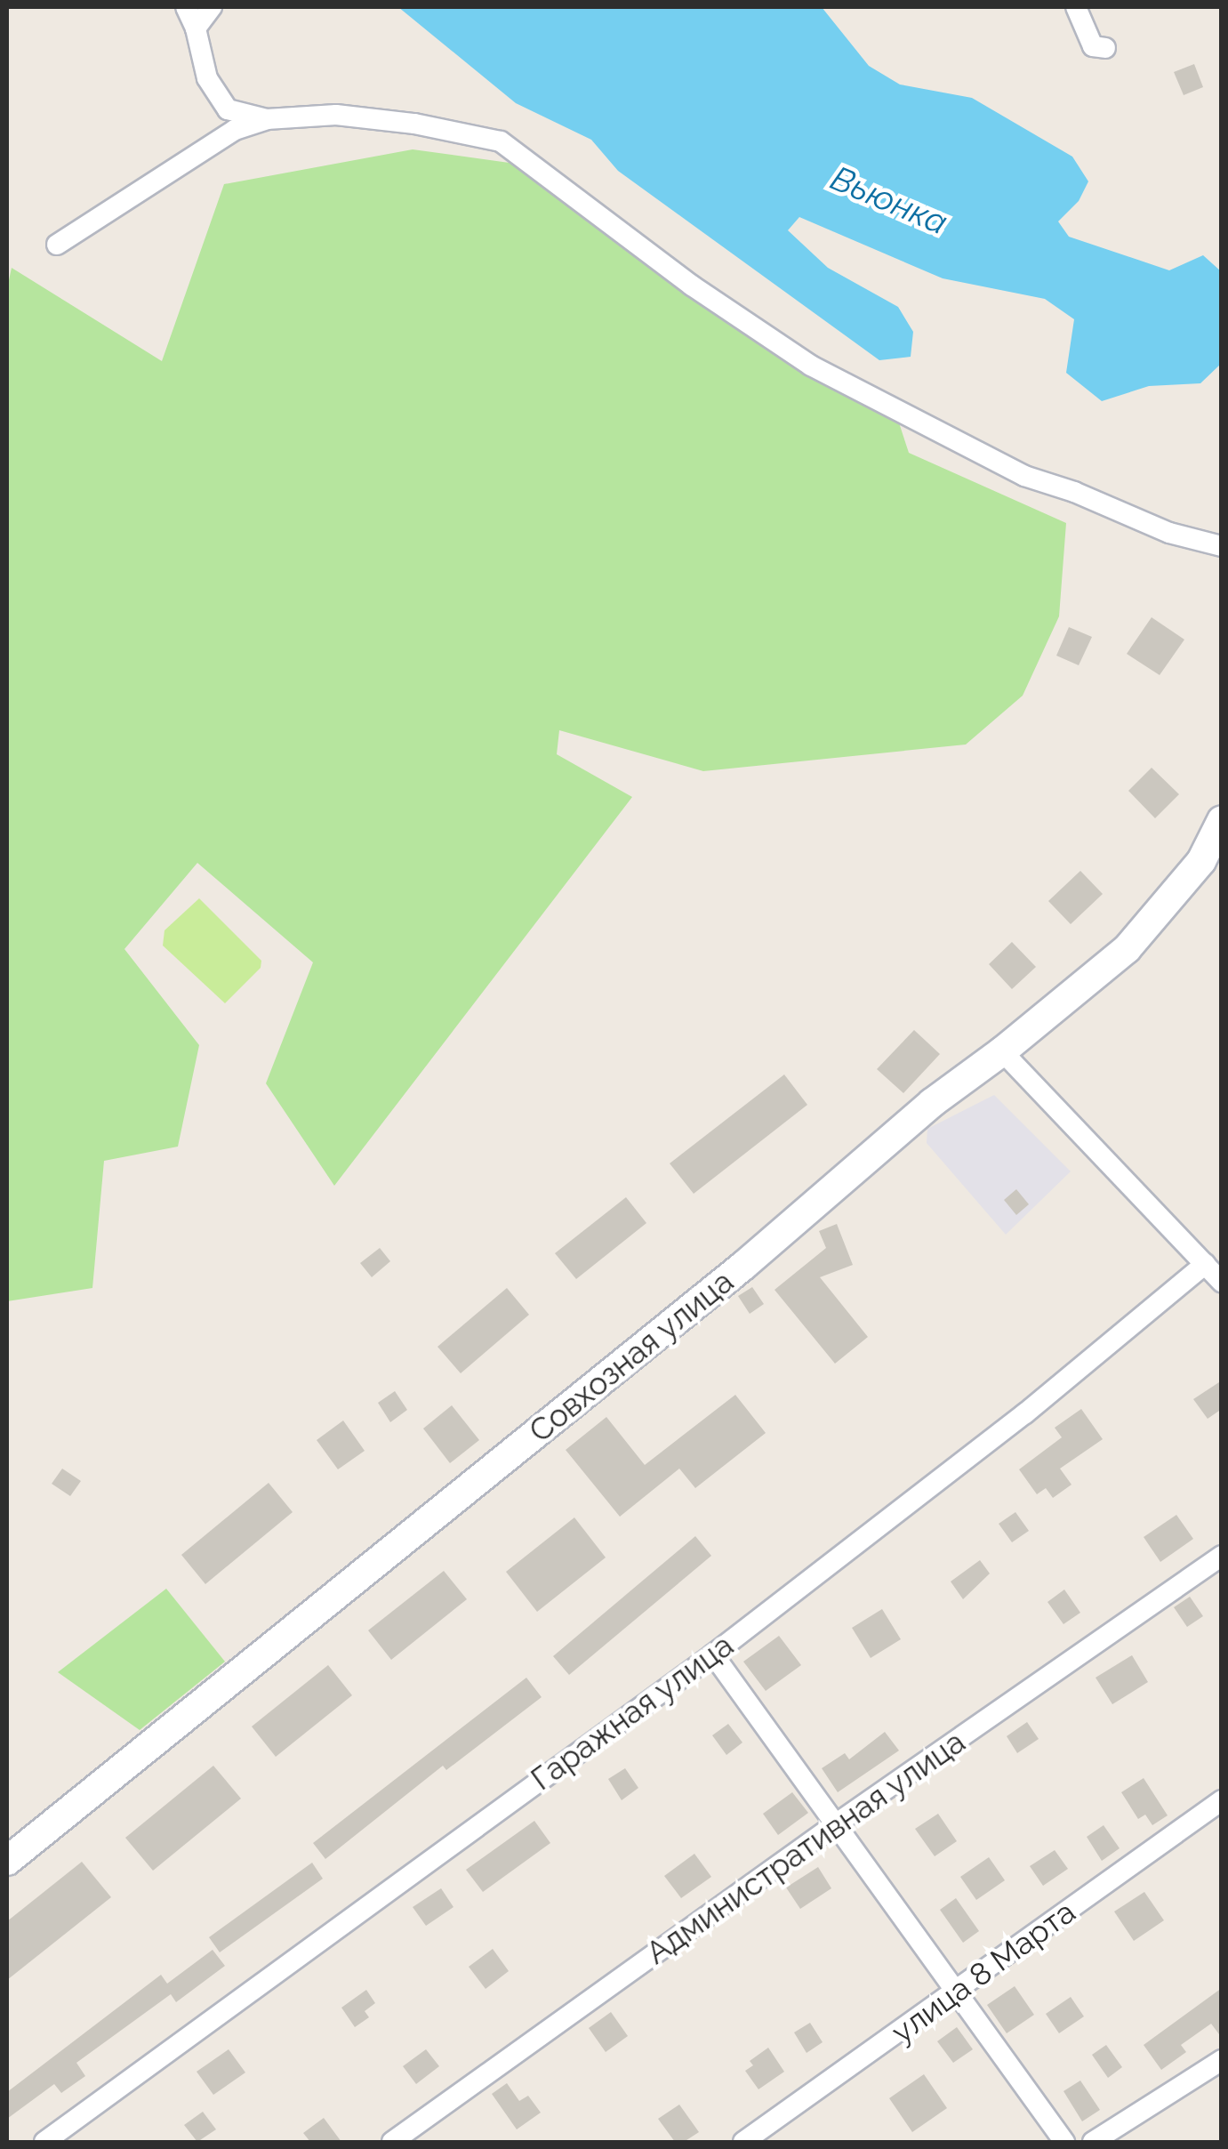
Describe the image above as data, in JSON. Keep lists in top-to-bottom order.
{
  "streets": {
    "street": [
      "Совхозная улица",
      "Гаражная улица",
      "Административная улица",
      "улица 8 Марта"
    ]
  },
  "water": ["Вьюнка"]
}
